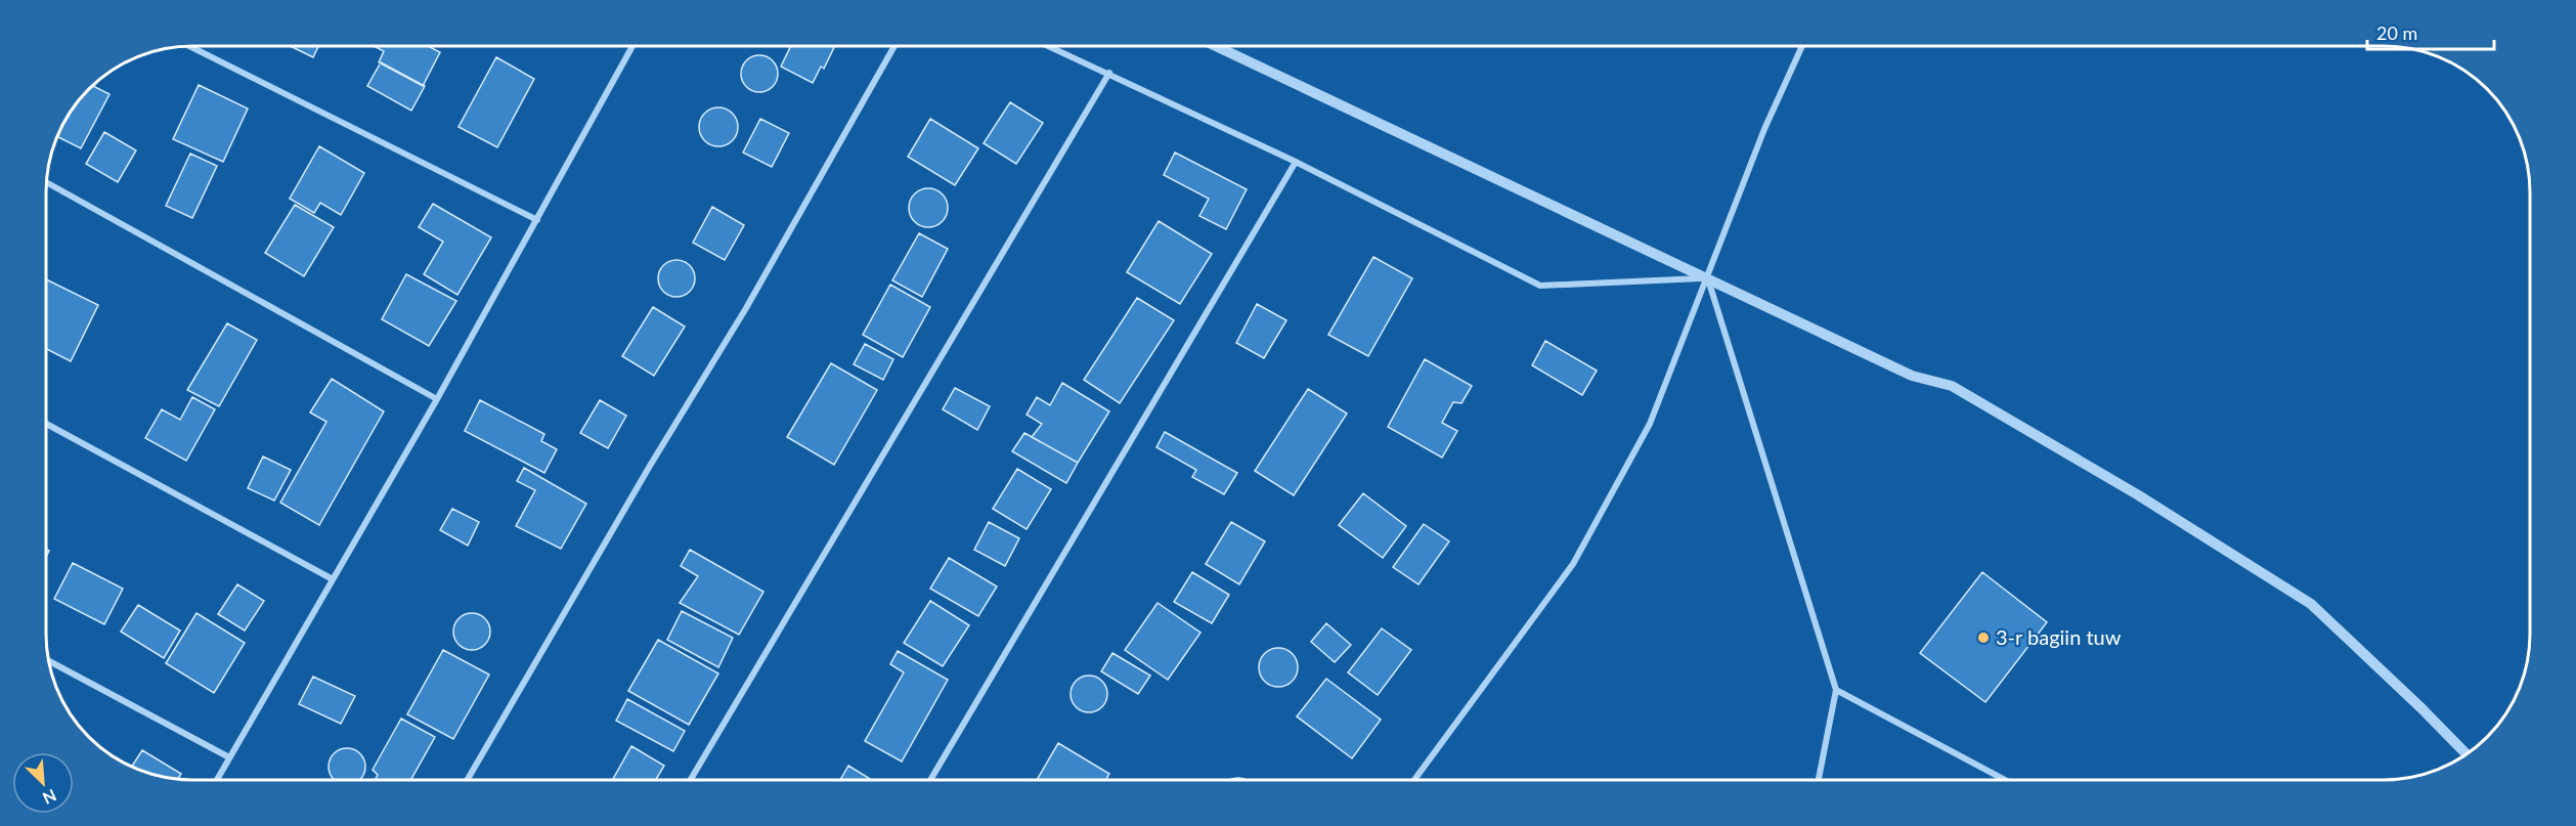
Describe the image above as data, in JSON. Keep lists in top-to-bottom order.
{
  "places": ["3-r bagiin tuw"],
  "scale_bar": "20 m",
  "north": "bottom right"
}
